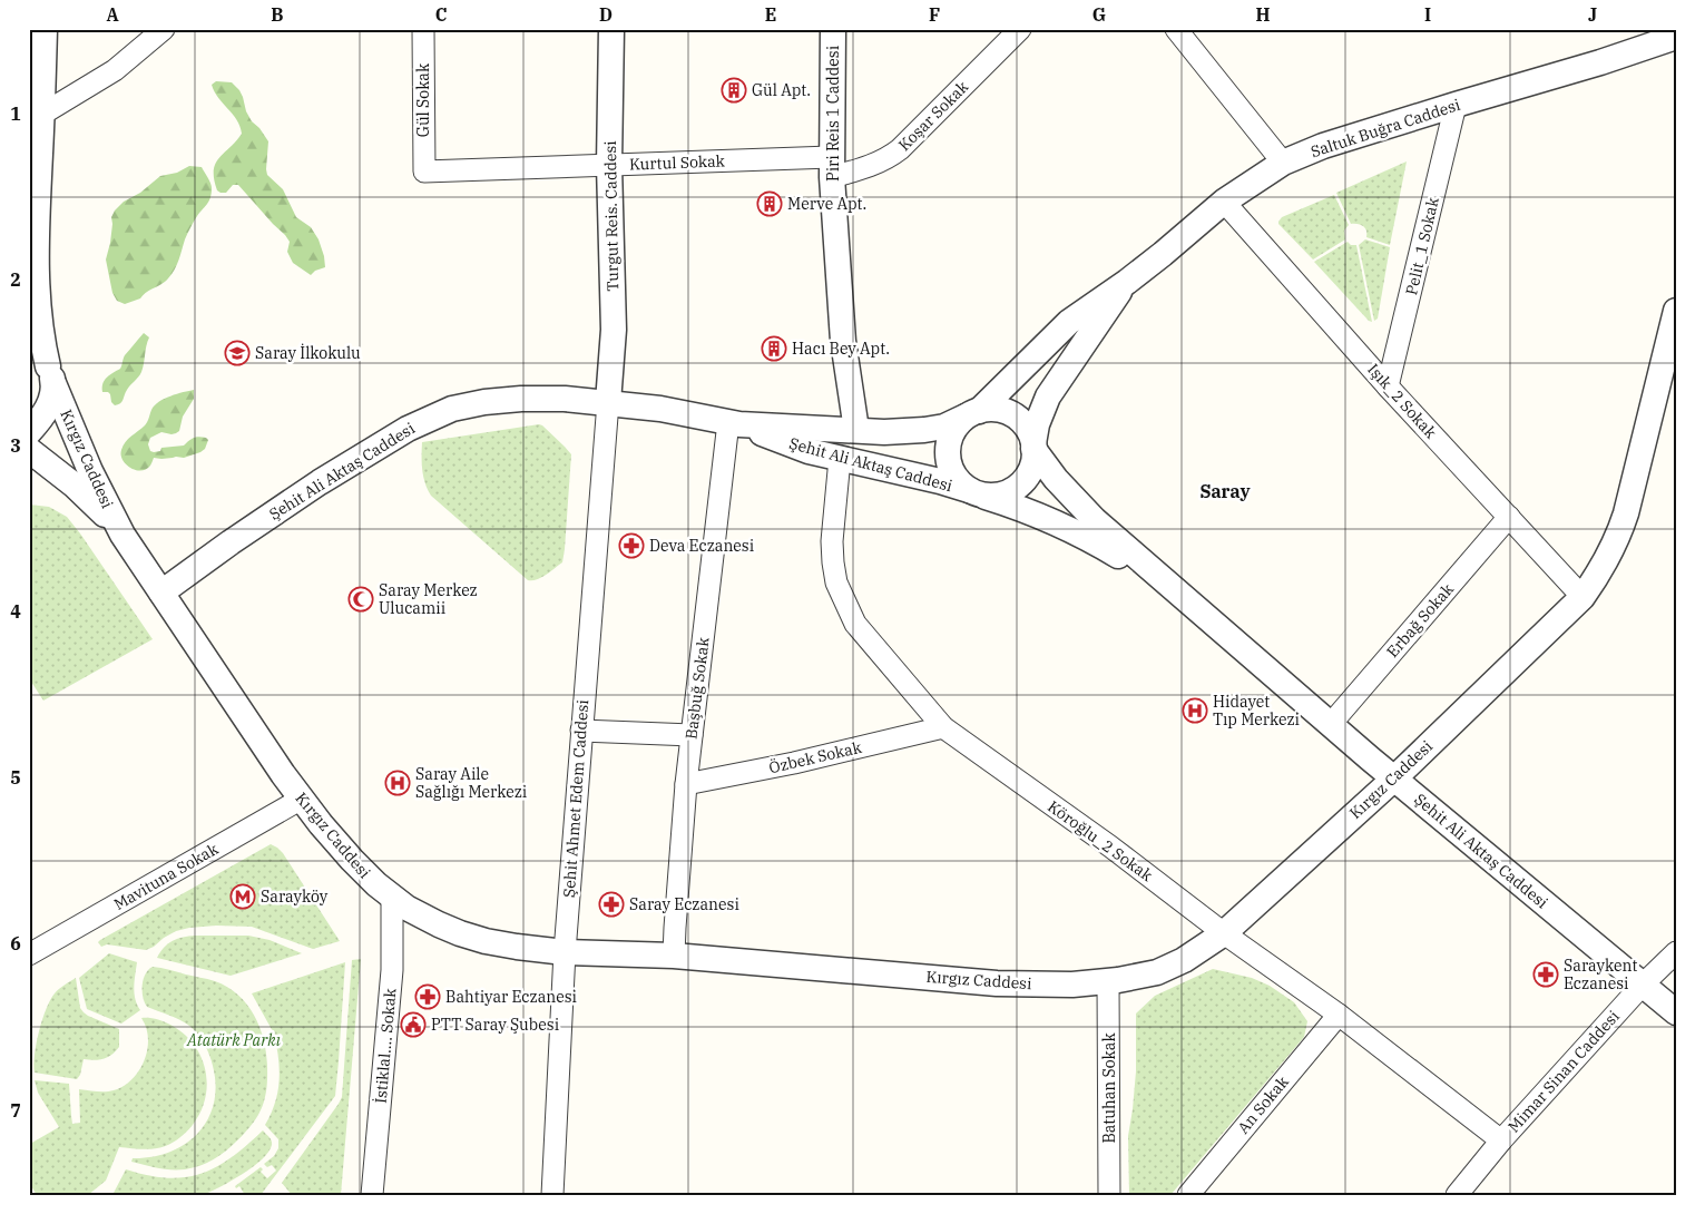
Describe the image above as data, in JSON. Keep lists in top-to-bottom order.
{
  "streets": {
    "street": [
      "Gül Sokak",
      "Piri Reis 1 Caddesi",
      "Koşar Sokak",
      "Saltuk Buğra Caddesi",
      "Kurtul Sokak",
      "Turgut Reis. Caddesi",
      "Pelit_1 Sokak",
      "Işık_2 Sokak",
      "Kırgız Caddesi",
      "Şehit Ali Aktaş Caddesi",
      "Erbağ Sokak",
      "Başbuğ Sokak",
      "Özbek Sokak",
      "Şehit Ahmet Edem Caddesi",
      "Köroğlu_2 Sokak",
      "Mavituna Sokak",
      "İstiklal.... Sokak",
      "Mimar Sinan Caddesi",
      "Batuhan Sokak",
      "An Sokak"
    ]
  },
  "crossings": [
    ["Gül Sokak", "Kurtul Sokak"],
    ["Piri Reis 1 Caddesi", "Koşar Sokak"],
    ["Piri Reis 1 Caddesi", "Kurtul Sokak"],
    ["Piri Reis 1 Caddesi", "Şehit Ali Aktaş Caddesi"],
    ["Koşar Sokak", "Kurtul Sokak"],
    ["Saltuk Buğra Caddesi", "Pelit_1 Sokak"],
    ["Saltuk Buğra Caddesi", "Işık_2 Sokak"],
    ["Saltuk Buğra Caddesi", "Şehit Ali Aktaş Caddesi"],
    ["Kurtul Sokak", "Turgut Reis. Caddesi"],
    ["Turgut Reis. Caddesi", "Şehit Ali Aktaş Caddesi"],
    ["Turgut Reis. Caddesi", "Şehit Ahmet Edem Caddesi"],
    ["Pelit_1 Sokak", "Işık_2 Sokak"],
    ["Işık_2 Sokak", "Kırgız Caddesi"],
    ["Işık_2 Sokak", "Erbağ Sokak"],
    ["Kırgız Caddesi", "Şehit Ali Aktaş Caddesi"],
    ["Kırgız Caddesi", "Başbuğ Sokak"],
    ["Kırgız Caddesi", "Şehit Ahmet Edem Caddesi"],
    ["Kırgız Caddesi", "Köroğlu_2 Sokak"],
    ["Kırgız Caddesi", "Mavituna Sokak"],
    ["Kırgız Caddesi", "İstiklal.... Sokak"],
    ["Kırgız Caddesi", "Batuhan Sokak"],
    ["Şehit Ali Aktaş Caddesi", "Erbağ Sokak"],
    ["Şehit Ali Aktaş Caddesi", "Başbuğ Sokak"],
    ["Şehit Ali Aktaş Caddesi", "Şehit Ahmet Edem Caddesi"],
    ["Şehit Ali Aktaş Caddesi", "Köroğlu_2 Sokak"],
    ["Şehit Ali Aktaş Caddesi", "Mimar Sinan Caddesi"],
    ["Başbuğ Sokak", "Özbek Sokak"],
    ["Özbek Sokak", "Köroğlu_2 Sokak"],
    ["Köroğlu_2 Sokak", "Mimar Sinan Caddesi"],
    ["Köroğlu_2 Sokak", "An Sokak"]
  ],
  "districts": ["Saray"],
  "parks": ["Atatürk Parkı"],
  "places": {
    "building": ["Gül Apt.", "Merve Apt.", "Hacı Bey Apt."],
    "school or university": ["Saray İlkokulu"],
    "pharmacy": [
      "Deva Eczanesi",
      "Saray Eczanesi",
      "Saraykent Eczanesi",
      "Bahtiyar Eczanesi"
    ],
    "mosque": ["Saray Merkez Ulucamii"],
    "hospital": ["Hidayet Tıp Merkezi", "Saray Aile Sağlığı Merkezi"],
    "metro station": ["Sarayköy"],
    "public building": ["PTT Saray Şubesi"]
  },
  "grid": {
    "columns": [
      "A",
      "B",
      "C",
      "D",
      "E",
      "F",
      "G",
      "H",
      "I",
      "J"
    ],
    "rows": [
      "1",
      "2",
      "3",
      "4",
      "5",
      "6",
      "7"
    ]
  }
}
